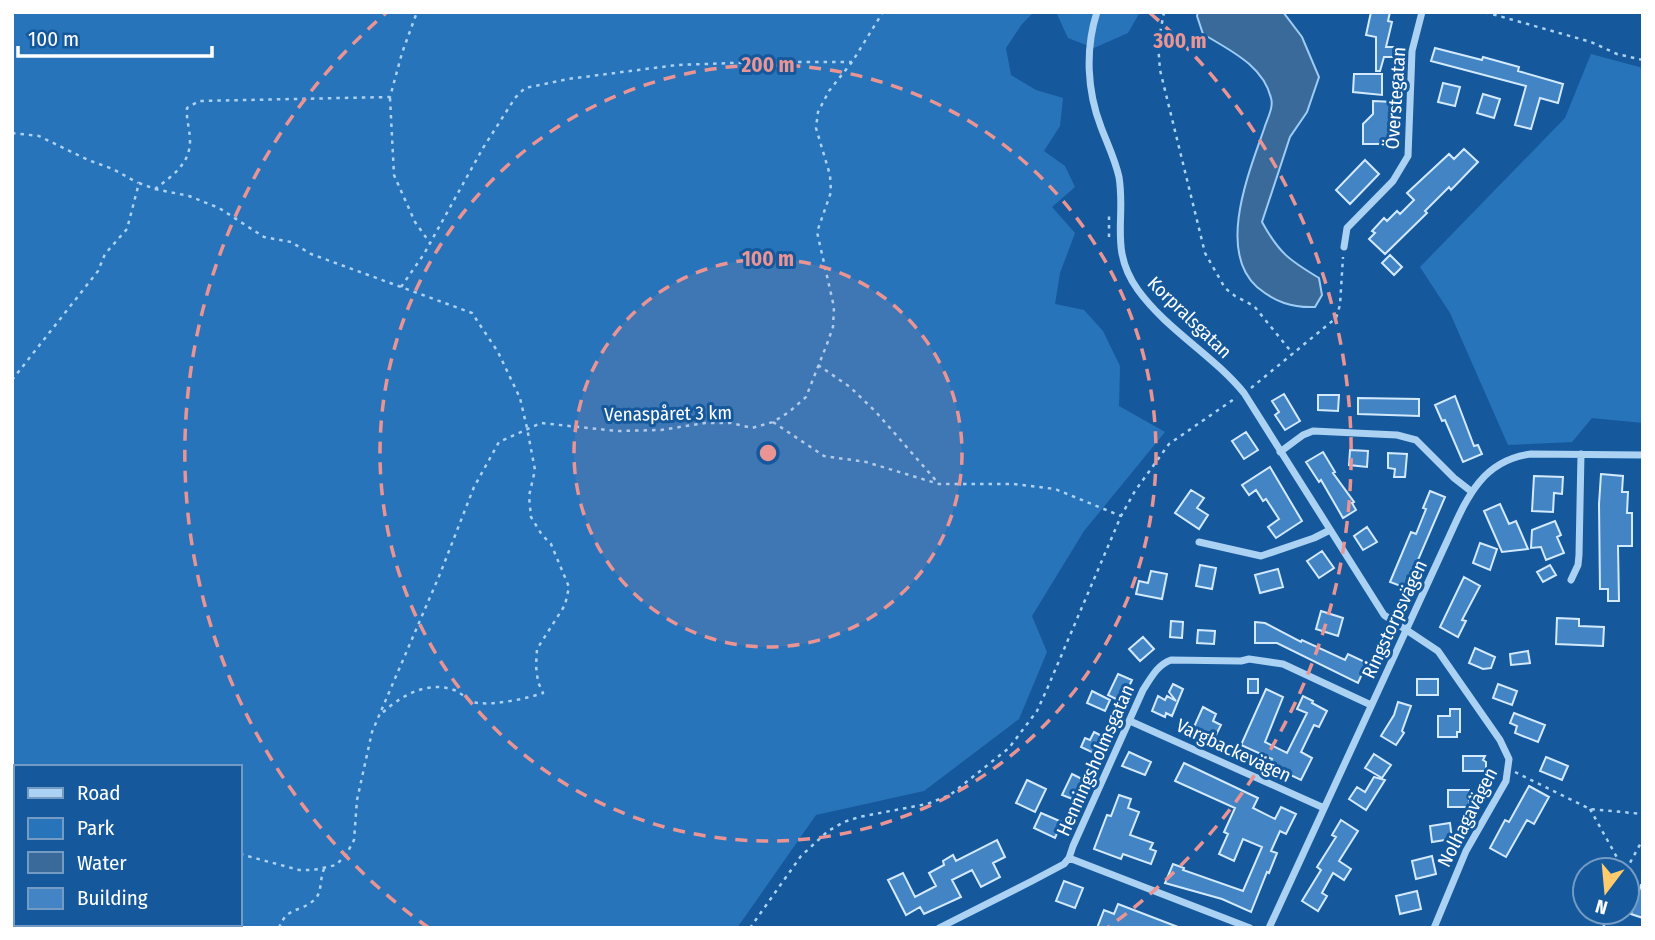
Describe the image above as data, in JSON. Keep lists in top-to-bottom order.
{
  "streets": {
    "street": [
      "Överstegatan",
      "Korpralsgatan",
      "Ringstorpsvägen",
      "Vargbackevägen",
      "Henningsholmsgatan",
      "Nolhagavägen"
    ],
    "path": ["Venaspåret 3 km"]
  },
  "crossings": [
    ["Korpralsgatan", "Nolhagavägen"],
    ["Ringstorpsvägen", "Vargbackevägen"],
    ["Ringstorpsvägen", "Henningsholmsgatan"],
    ["Ringstorpsvägen", "Nolhagavägen"],
    ["Vargbackevägen", "Henningsholmsgatan"]
  ],
  "legend": [
    "Road",
    "Park",
    "Water",
    "Building"
  ],
  "scale_bar": "100 m",
  "north": "bottom",
  "rings": ["300 m", "200 m", "100 m"]
}
